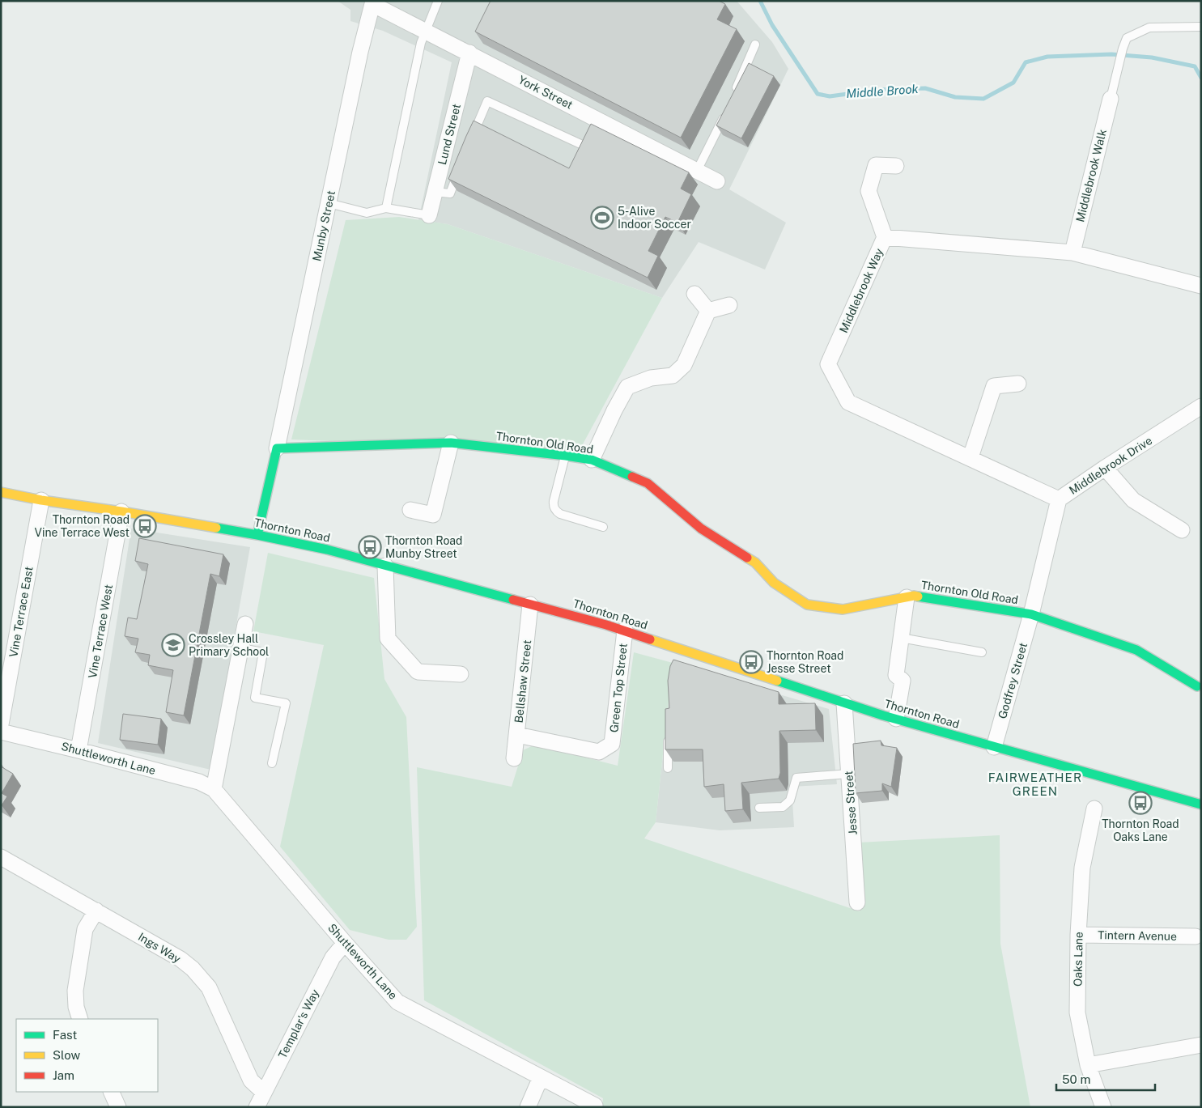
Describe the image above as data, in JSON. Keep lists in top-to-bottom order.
{
  "streets": {
    "main road": ["Thornton Old Road", "Thornton Road"],
    "street": [
      "York Street",
      "Lund Street",
      "Middlebrook Walk",
      "Munby Street",
      "Middlebrook Way",
      "Middlebrook Drive",
      "Vine Terrace East",
      "Vine Terrace West",
      "Godfrey Street",
      "Bellshaw Street",
      "Green Top Street",
      "Shuttleworth Lane",
      "Jesse Street",
      "Tintern Avenue",
      "Ings Way",
      "Oaks Lane",
      "Templar's Way"
    ]
  },
  "crossings": [
    ["York Street", "Lund Street"],
    ["York Street", "Munby Street"],
    ["Middlebrook Walk", "Middlebrook Way"],
    ["Munby Street", "Thornton Old Road"],
    ["Middlebrook Way", "Middlebrook Drive"],
    ["Thornton Old Road", "Middlebrook Drive"],
    ["Thornton Old Road", "Godfrey Street"],
    ["Middlebrook Drive", "Godfrey Street"],
    ["Thornton Road", "Vine Terrace East"],
    ["Thornton Road", "Vine Terrace West"],
    ["Thornton Road", "Godfrey Street"],
    ["Thornton Road", "Bellshaw Street"],
    ["Thornton Road", "Green Top Street"],
    ["Thornton Road", "Jesse Street"],
    ["Vine Terrace West", "Shuttleworth Lane"],
    ["Bellshaw Street", "Green Top Street"],
    ["Shuttleworth Lane", "Templar's Way"],
    ["Tintern Avenue", "Oaks Lane"],
    ["Ings Way", "Templar's Way"]
  ],
  "districts": ["FAIRWEATHER GREEN"],
  "water": ["Middle Brook"],
  "places": {
    "sports": ["5-Alive Indoor Soccer"],
    "bus stop": [
      "Thornton Road Vine Terrace West",
      "Thornton Road Munby Street",
      "Thornton Road Jesse Street",
      "Thornton Road Oaks Lane"
    ],
    "school or university": ["Crossley Hall Primary School"]
  },
  "legend": ["Fast", "Slow", "Jam"],
  "scale_bar": "50 m"
}
